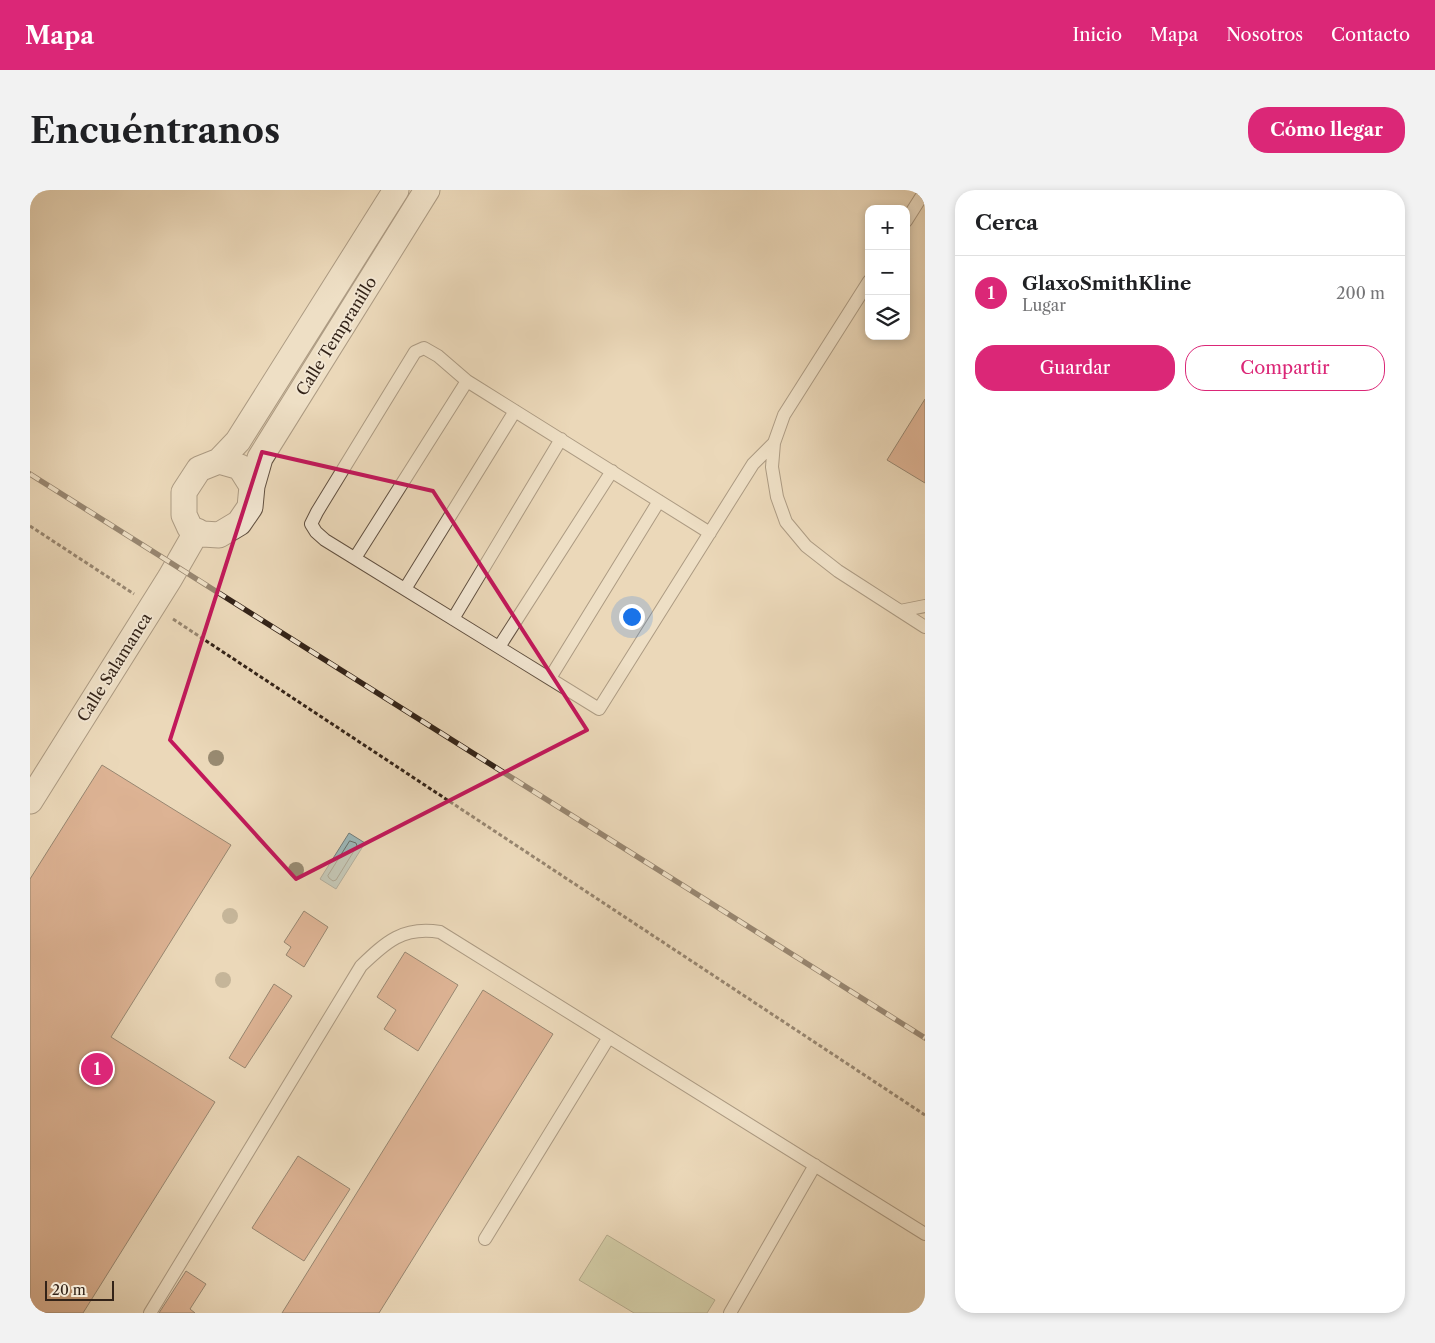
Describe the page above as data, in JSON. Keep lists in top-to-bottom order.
{
  "streets": {
    "street": ["Calle Tempranillo", "Calle Salamanca"]
  },
  "crossings": [
    ["Calle Tempranillo", "Calle Salamanca"]
  ],
  "scale_bar": "20 m",
  "page": {
    "header": "Mapa",
    "nav": [
      "Inicio",
      "Mapa",
      "Nosotros",
      "Contacto"
    ],
    "buttons": [
      "Cómo llegar",
      ["Guardar", "Compartir"]
    ],
    "title": "Encuéntranos",
    "heading": "Cerca",
    "map_buttons": ["+", "−"],
    "list": [
      {
        "mark": "1",
        "name": "GlaxoSmithKline",
        "note": "Lugar",
        "value": "200 m"
      }
    ],
    "pins": "1",
    "scale": "20 m"
  }
}
